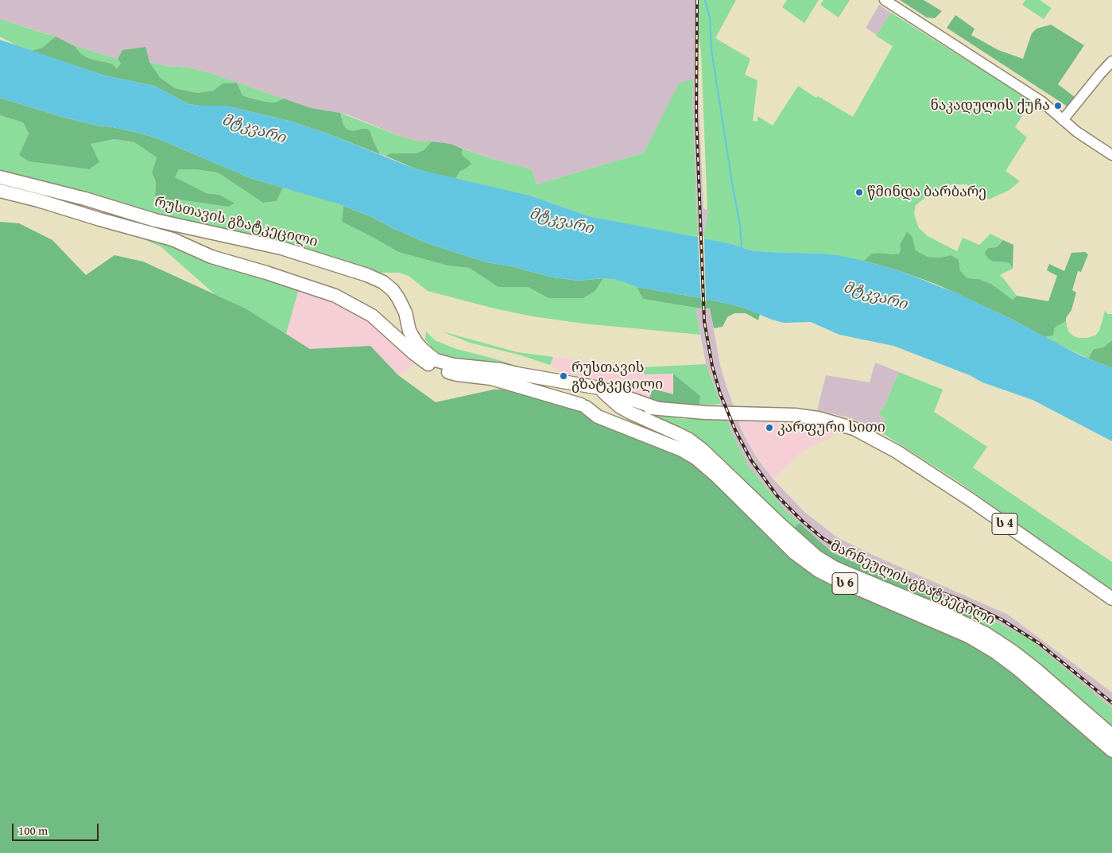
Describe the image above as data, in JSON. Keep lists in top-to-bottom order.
{
  "streets": {
    "highway": [
      "რუსთავის გზატკეცილი",
      "ს 4",
      "ს 6",
      "მარნეულის გზატკეცილი"
    ]
  },
  "crossings": [
    ["რუსთავის გზატკეცილი", "მარნეულის გზატკეცილი"]
  ],
  "water": ["მტკვარი"],
  "places": [
    "ნაკადულის ქუჩა",
    "წმინდა ბარბარე",
    "რუსთავის გზატკეცილი",
    "კარფური სითი"
  ],
  "scale_bar": "100 m"
}
